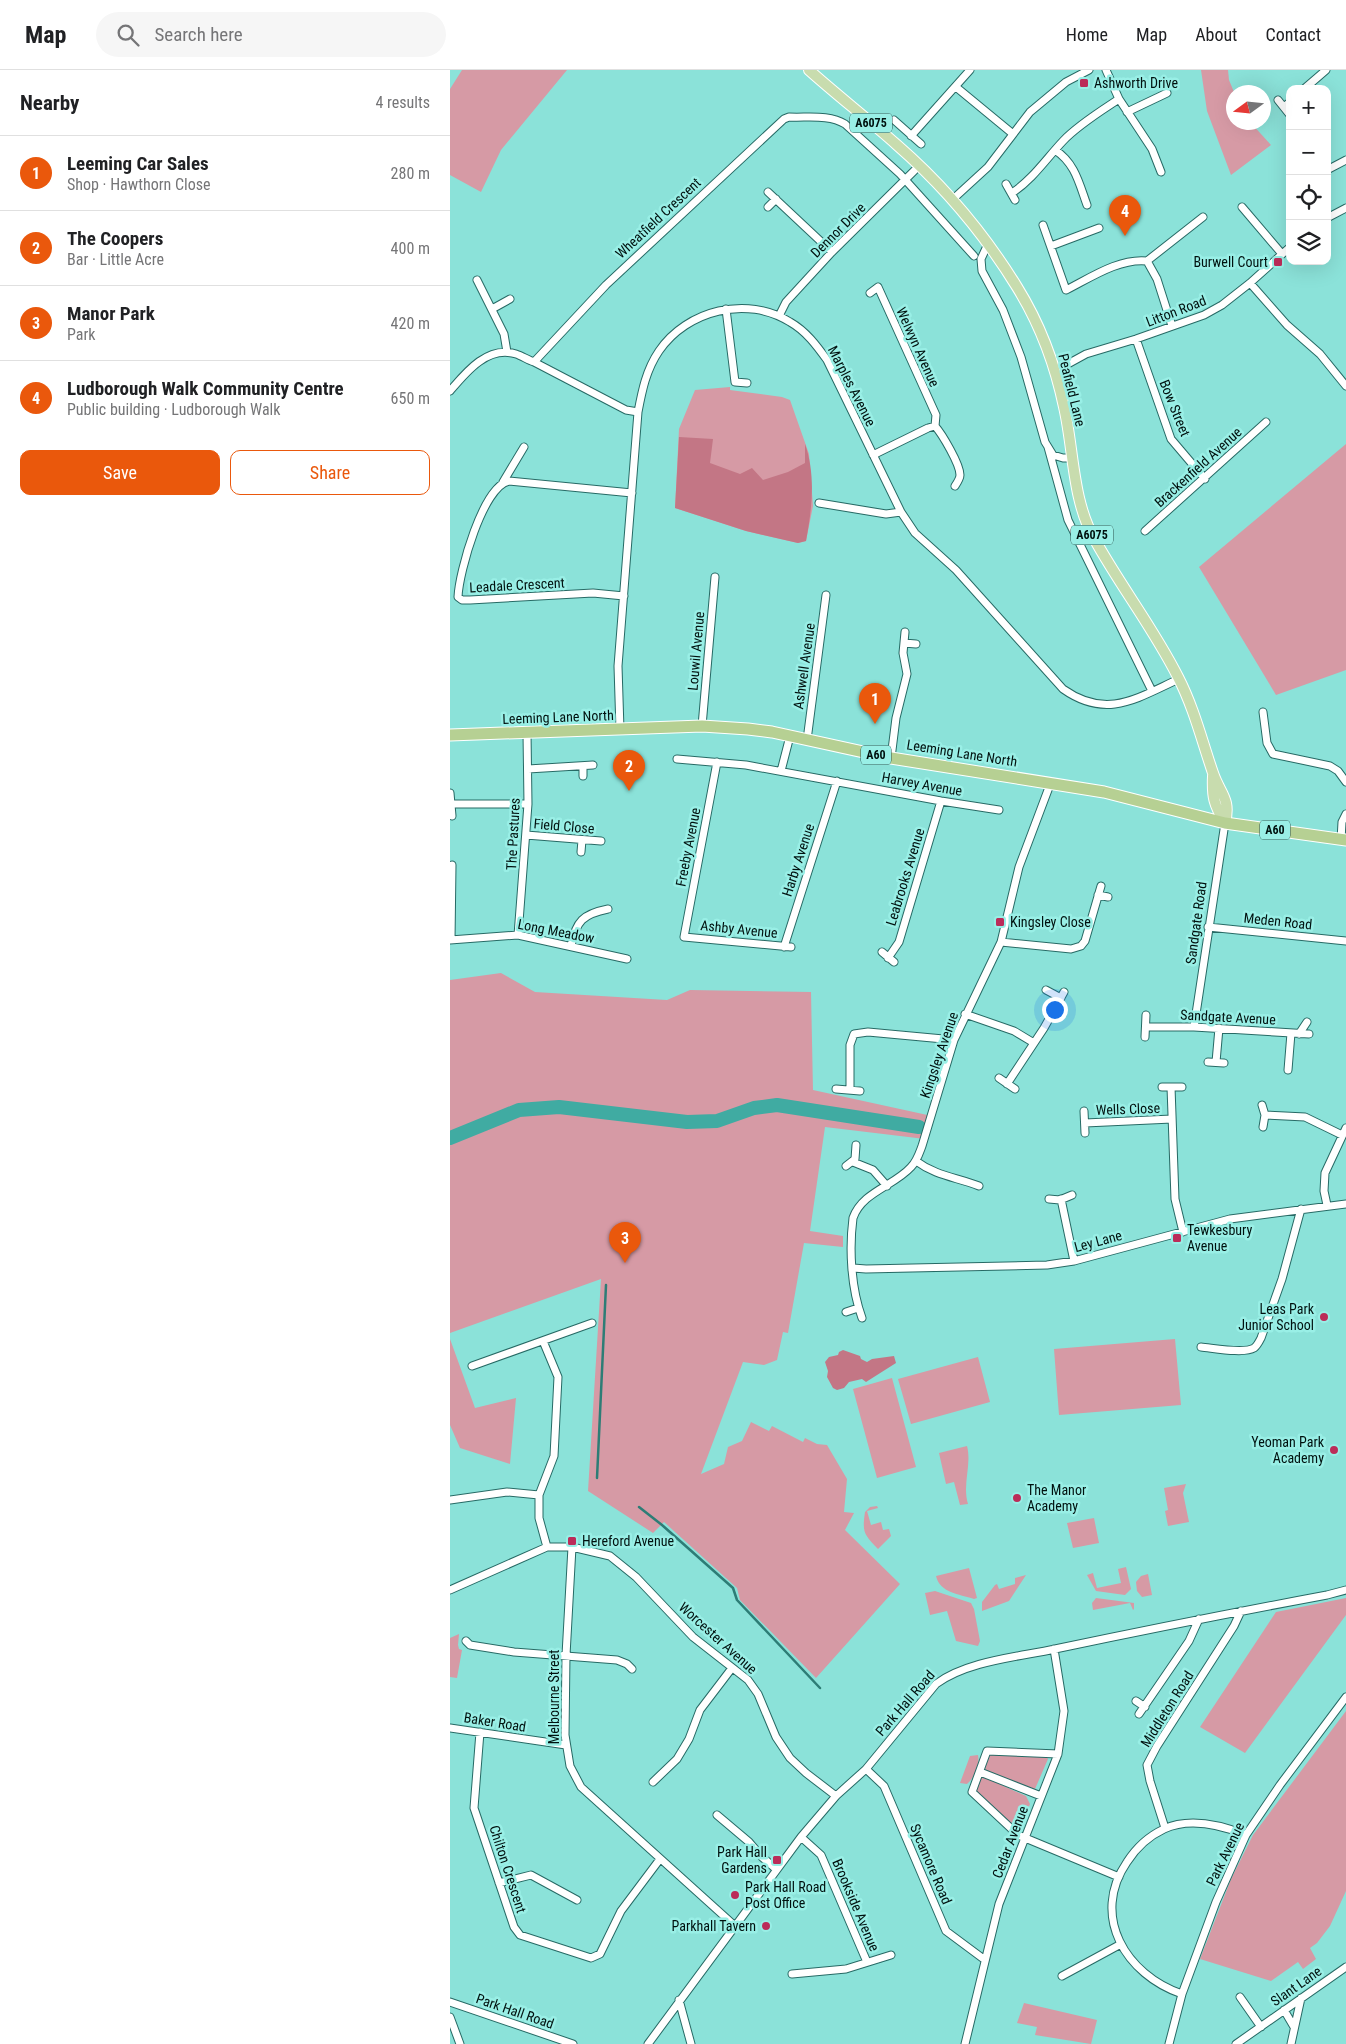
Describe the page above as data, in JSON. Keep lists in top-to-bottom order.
{
  "streets": {
    "highway": ["Leeming Lane North", "A60"],
    "main road": ["A6075", "Peafield Lane"],
    "street": [
      "Wheatfield Crescent",
      "Dennor Drive",
      "Litton Road",
      "Welwyn Avenue",
      "Marples Avenue",
      "Bow Street",
      "Brackenfield Avenue",
      "Leadale Crescent",
      "Louwil Avenue",
      "Ashwell Avenue",
      "Harvey Avenue",
      "Field Close",
      "The Pastures",
      "Freeby Avenue",
      "Harby Avenue",
      "Leabrooks Avenue",
      "Meden Road",
      "Sandgate Road",
      "Ashby Avenue",
      "Long Meadow",
      "Sandgate Avenue",
      "Kingsley Avenue",
      "Wells Close",
      "Ley Lane",
      "Worcester Avenue",
      "Melbourne Street",
      "Park Hall Road",
      "Middleton Road",
      "Baker Road",
      "Cedar Avenue",
      "Park Avenue",
      "Sycamore Road",
      "Chilton Crescent",
      "Brookside Avenue",
      "Slant Lane"
    ]
  },
  "crossings": [
    ["Wheatfield Crescent", "Dennor Drive"],
    ["Dennor Drive", "Marples Avenue"],
    ["Dennor Drive", "Peafield Lane"],
    ["Litton Road", "Peafield Lane"],
    ["Litton Road", "Bow Street"],
    ["Marples Avenue", "Peafield Lane"],
    ["Marples Avenue", "Leadale Crescent"],
    ["Marples Avenue", "Leeming Lane North"],
    ["Peafield Lane", "Leeming Lane North"],
    ["Peafield Lane", "Sandgate Road"],
    ["Bow Street", "Brackenfield Avenue"],
    ["Louwil Avenue", "Leeming Lane North"],
    ["Ashwell Avenue", "Leeming Lane North"],
    ["Leeming Lane North", "The Pastures"],
    ["Leeming Lane North", "Sandgate Road"],
    ["Leeming Lane North", "Kingsley Avenue"],
    ["Harvey Avenue", "Freeby Avenue"],
    ["Harvey Avenue", "Harby Avenue"],
    ["Harvey Avenue", "Leabrooks Avenue"],
    ["Field Close", "The Pastures"],
    ["The Pastures", "Long Meadow"],
    ["Freeby Avenue", "Ashby Avenue"],
    ["Harby Avenue", "Ashby Avenue"],
    ["Meden Road", "Sandgate Road"],
    ["Sandgate Road", "Sandgate Avenue"],
    ["Kingsley Avenue", "Ley Lane"],
    ["Worcester Avenue", "Melbourne Street"],
    ["Worcester Avenue", "Park Hall Road"],
    ["Melbourne Street", "Park Hall Road"],
    ["Melbourne Street", "Baker Road"],
    ["Melbourne Street", "Chilton Crescent"],
    ["Park Hall Road", "Middleton Road"],
    ["Park Hall Road", "Cedar Avenue"],
    ["Park Hall Road", "Sycamore Road"],
    ["Park Hall Road", "Brookside Avenue"],
    ["Baker Road", "Chilton Crescent"],
    ["Cedar Avenue", "Sycamore Road"]
  ],
  "places": {
    "transit": [
      "Ashworth Drive",
      "Burwell Court",
      "Kingsley Close",
      "Tewkesbury Avenue",
      "Hereford Avenue",
      "Park Hall Gardens"
    ],
    "other": [
      "Leas Park Junior School",
      "Yeoman Park Academy",
      "The Manor Academy",
      "Park Hall Road Post Office",
      "Parkhall Tavern"
    ]
  },
  "north": "left",
  "page": {
    "header": "Map",
    "search": "Search here",
    "nav": [
      "Home",
      "Map",
      "About",
      "Contact"
    ],
    "heading": ["Nearby", "4 results"],
    "map_buttons": ["+", "−"],
    "list": [
      {
        "mark": "1",
        "name": "Leeming Car Sales",
        "note": "Shop · Hawthorn Close",
        "value": "280 m"
      },
      {
        "mark": "2",
        "name": "The Coopers",
        "note": "Bar · Little Acre",
        "value": "400 m"
      },
      {
        "mark": "3",
        "name": "Manor Park",
        "note": "Park",
        "value": "420 m"
      },
      {
        "mark": "4",
        "name": "Ludborough Walk Community Centre",
        "note": "Public building · Ludborough Walk",
        "value": "650 m"
      }
    ],
    "pins": [
      "4",
      "1",
      "2",
      "3"
    ],
    "buttons": ["Save", "Share"]
  }
}
